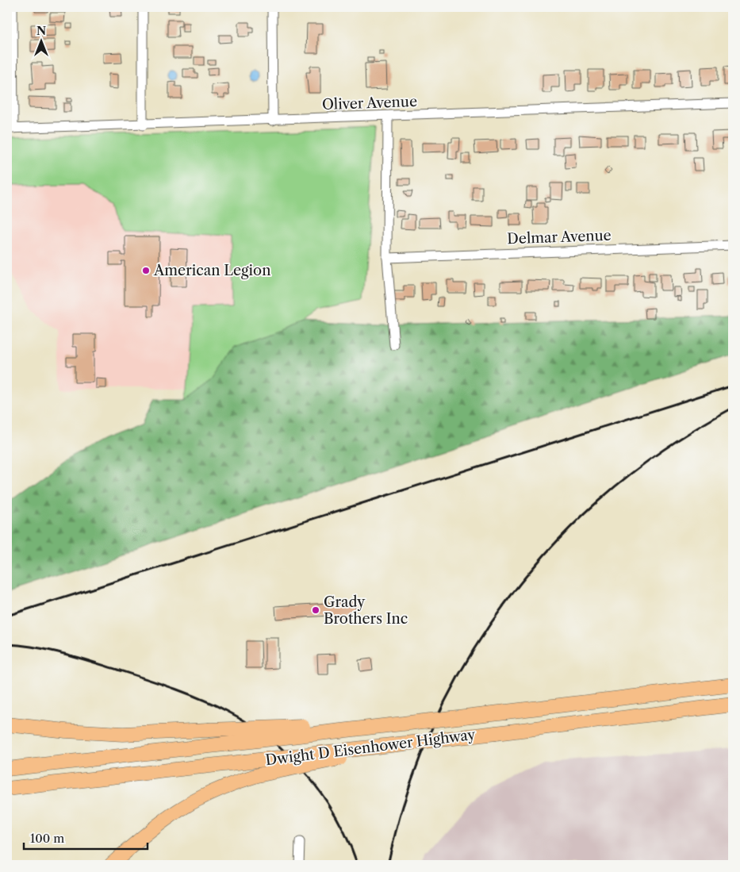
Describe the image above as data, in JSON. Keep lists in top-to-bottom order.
{
  "streets": {
    "highway": ["Dwight D Eisenhower Highway"],
    "street": ["Oliver Avenue", "Delmar Avenue"]
  },
  "places": ["American Legion", "Grady Brothers Inc"],
  "scale_bar": "100 m",
  "north": "top"
}
